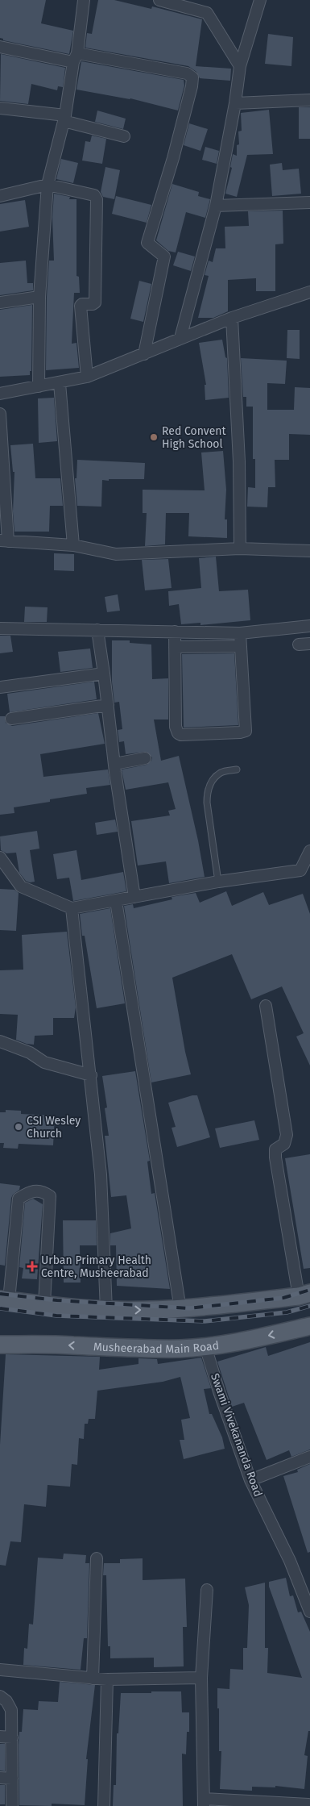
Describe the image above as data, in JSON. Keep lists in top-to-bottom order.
{
  "streets": {
    "main road": ["Musheerabad Main Road"],
    "street": ["Swami Vivekananda Road"]
  },
  "crossings": [
    ["Musheerabad Main Road", "Swami Vivekananda Road"]
  ],
  "places": {
    "other": ["Red Convent High School", "CSI Wesley Church"],
    "health": ["Urban Primary Health Centre, Musheerabad"]
  }
}
